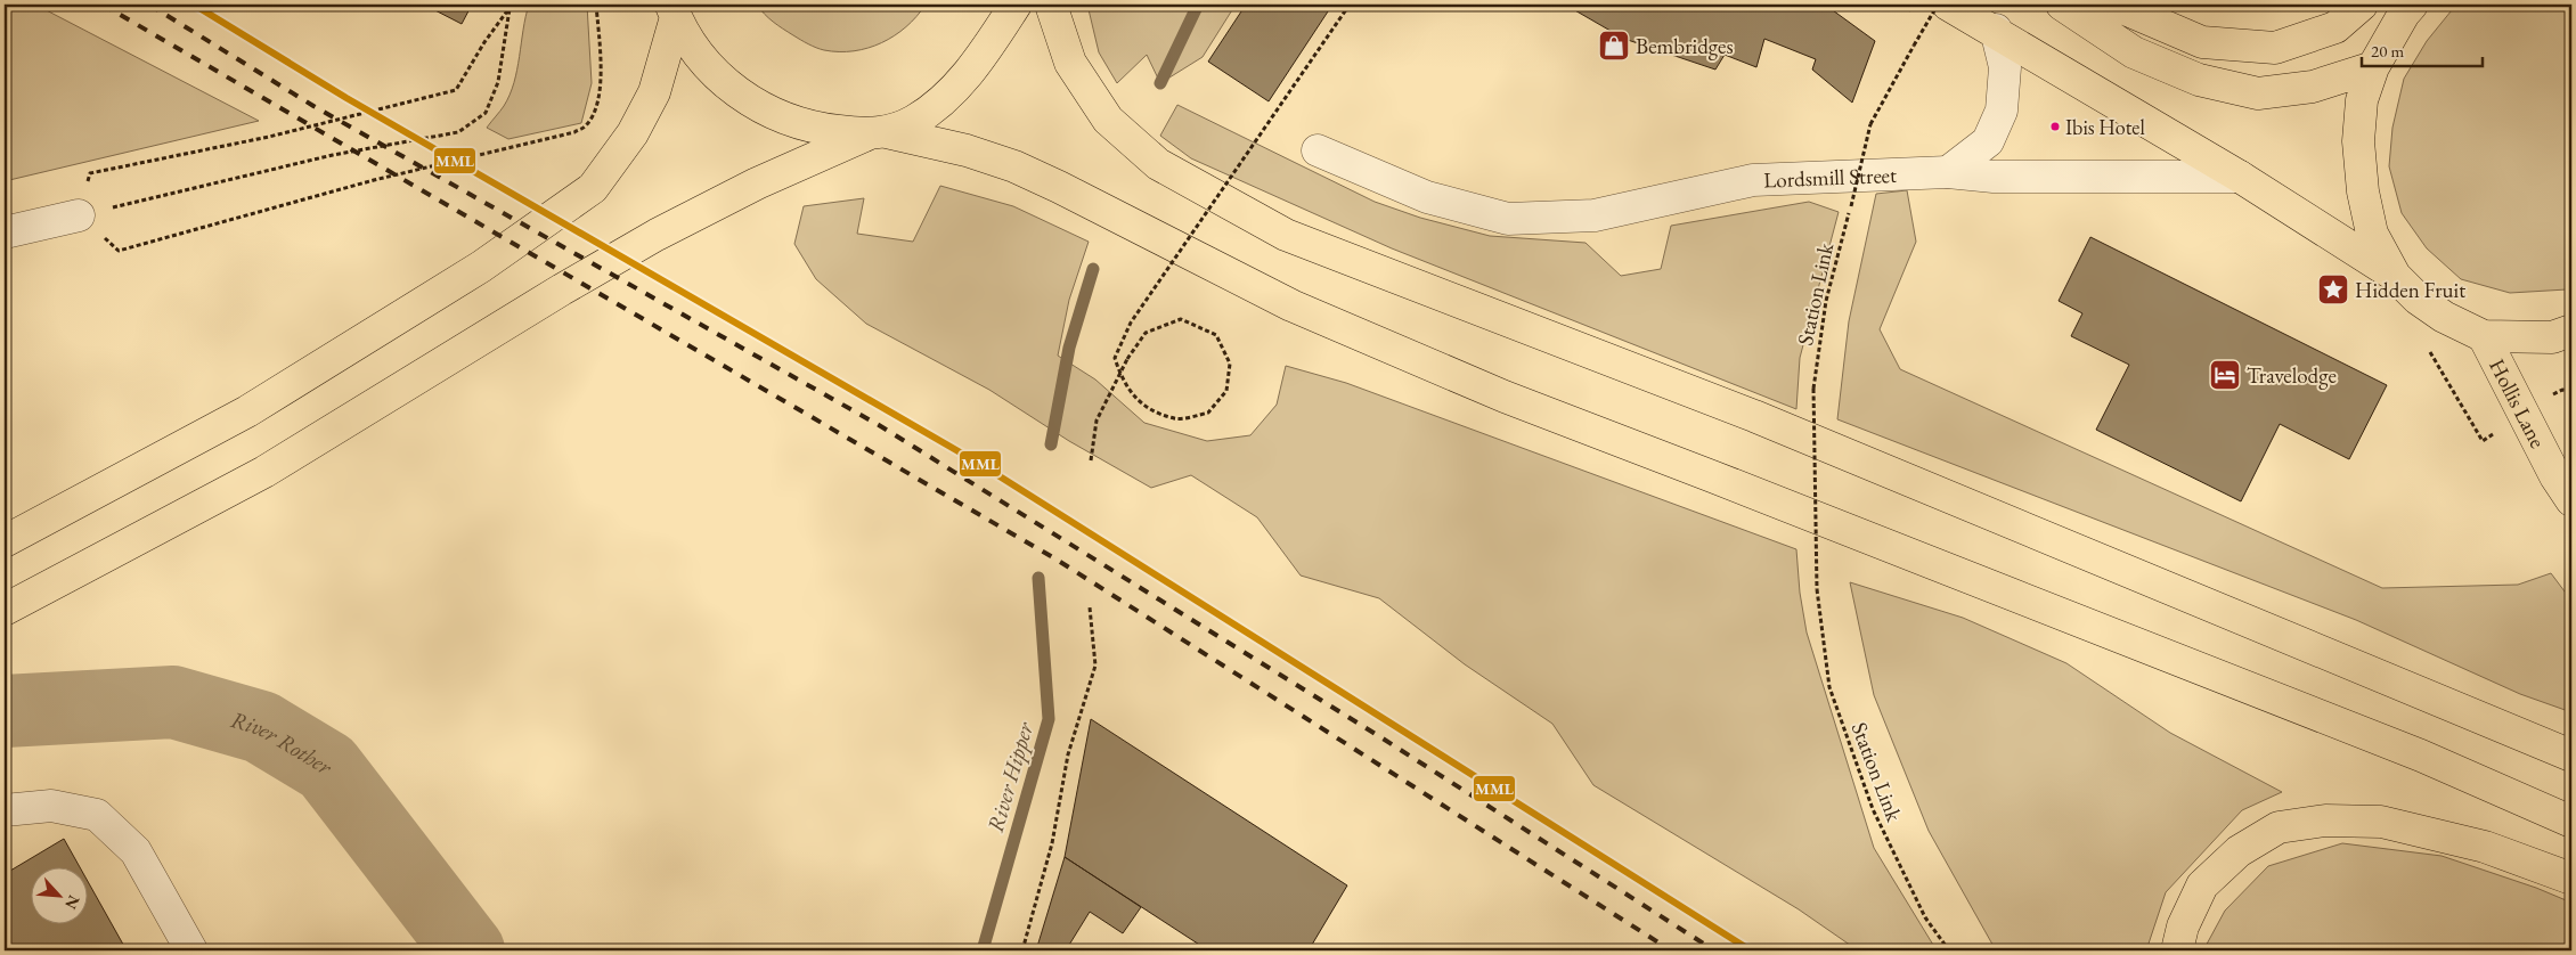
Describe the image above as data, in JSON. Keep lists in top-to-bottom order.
{
  "streets": {
    "main road": ["Hollis Lane"],
    "street": ["Lordsmill Street"],
    "path": ["Station Link"]
  },
  "water": ["River Rother", "River Hipper"],
  "places": {
    "shop": ["Bembridges"],
    "other": ["Ibis Hotel"],
    "place": ["Hidden Fruit"],
    "hotel": ["Travelodge"]
  },
  "lines": ["transit line MML"],
  "scale_bar": "20 m",
  "north": "bottom right"
}
